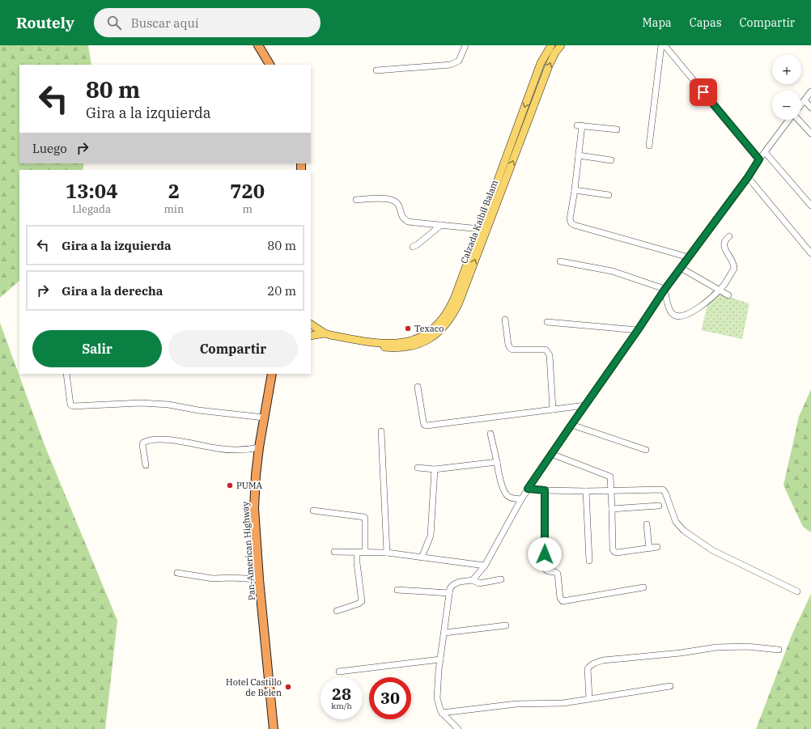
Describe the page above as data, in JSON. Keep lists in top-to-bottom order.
{
  "streets": {
    "highway": ["Pan-American Highway"],
    "main road": ["Calzada Kaibil Balam"]
  },
  "places": ["Texaco", "PUMA", "Hotel Castillo de Belen"],
  "page": {
    "header": "Routely",
    "search": "Buscar aquí",
    "nav": ["Mapa", "Capas", "Compartir"],
    "map_buttons": ["+", "−"],
    "turn": ["80 m", "Gira a la izquierda"],
    "then": "Luego",
    "eta": [
      "13:04",
      "Llegada",
      "2",
      "min",
      "720",
      "m"
    ],
    "list": [
      {
        "name": "Gira a la izquierda",
        "value": "80 m"
      },
      {
        "name": "Gira a la derecha",
        "value": "20 m"
      }
    ],
    "buttons": ["Salir", "Compartir"],
    "speed": "28 km/h",
    "limit": "30"
  }
}
